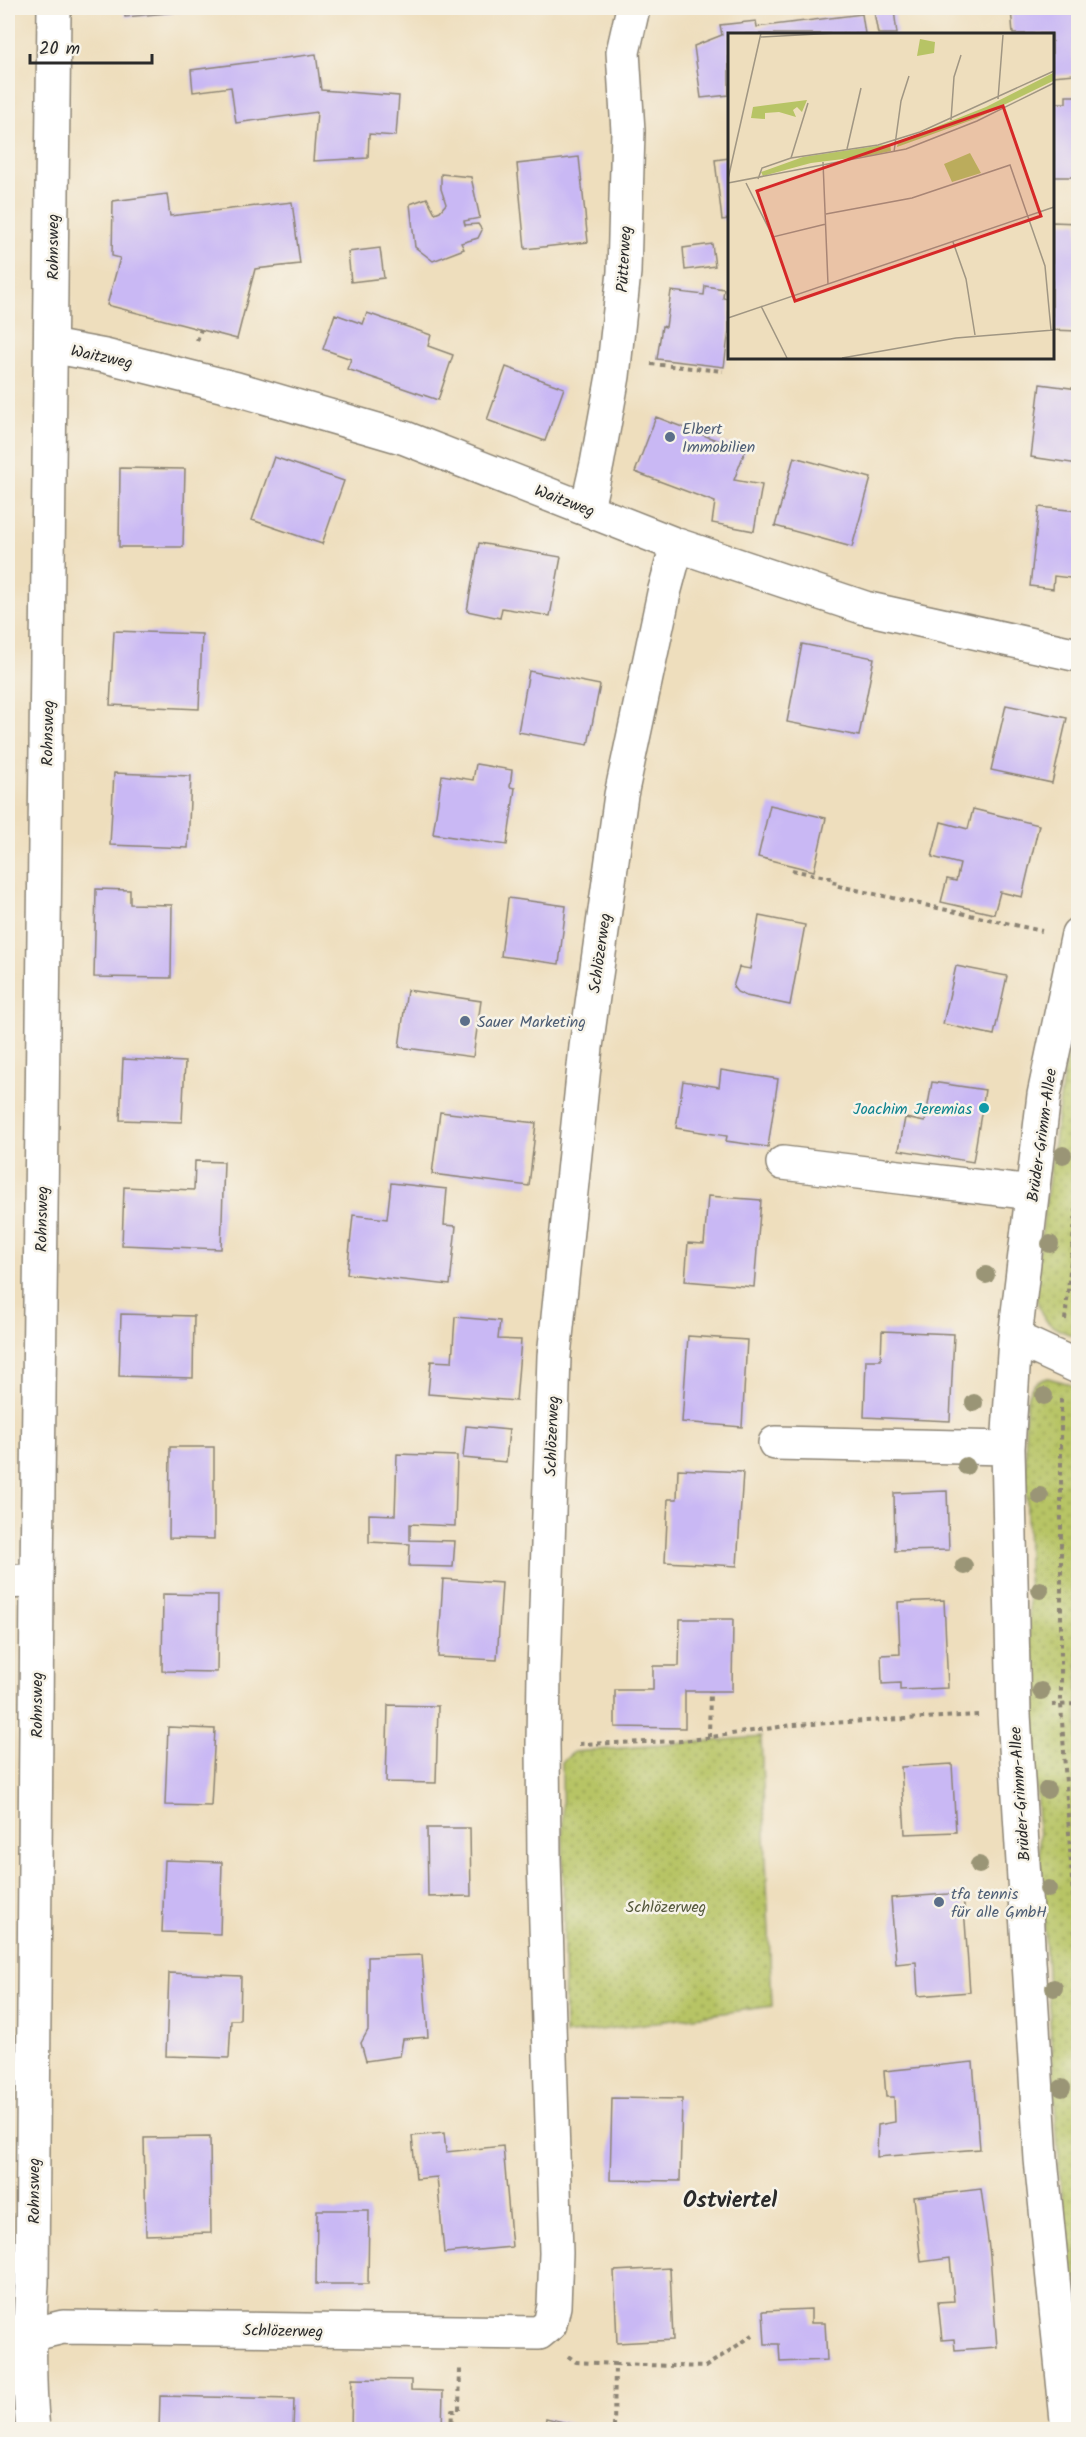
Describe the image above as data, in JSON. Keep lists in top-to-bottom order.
{
  "streets": {
    "street": [
      "Rohnsweg",
      "Pütterweg",
      "Waitzweg",
      "Schlözerweg",
      "Brüder-Grimm-Allee"
    ]
  },
  "crossings": [
    ["Rohnsweg", "Waitzweg"],
    ["Rohnsweg", "Schlözerweg"],
    ["Pütterweg", "Waitzweg"],
    ["Waitzweg", "Schlözerweg"]
  ],
  "districts": ["Ostviertel"],
  "parks": ["Schlözerweg"],
  "places": [
    "Elbert Immobilien",
    "Sauer Marketing",
    "Joachim Jeremias",
    "tfa tennis für alle GmbH"
  ],
  "scale_bar": "20 m"
}
